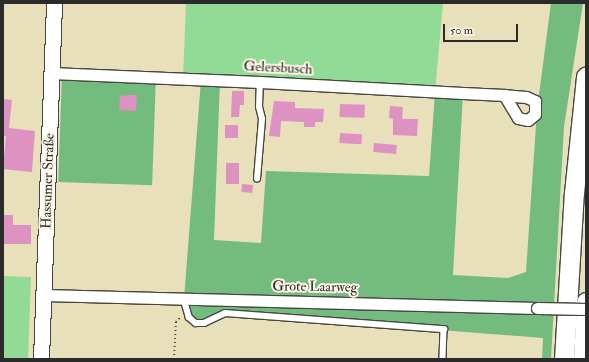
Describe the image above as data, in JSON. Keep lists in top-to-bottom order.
{
  "streets": {
    "street": ["Gelersbusch", "Hassumer Straße", "Grote Laarweg"]
  },
  "crossings": [
    ["Gelersbusch", "Hassumer Straße"],
    ["Hassumer Straße", "Grote Laarweg"]
  ],
  "scale_bar": "50 m"
}
